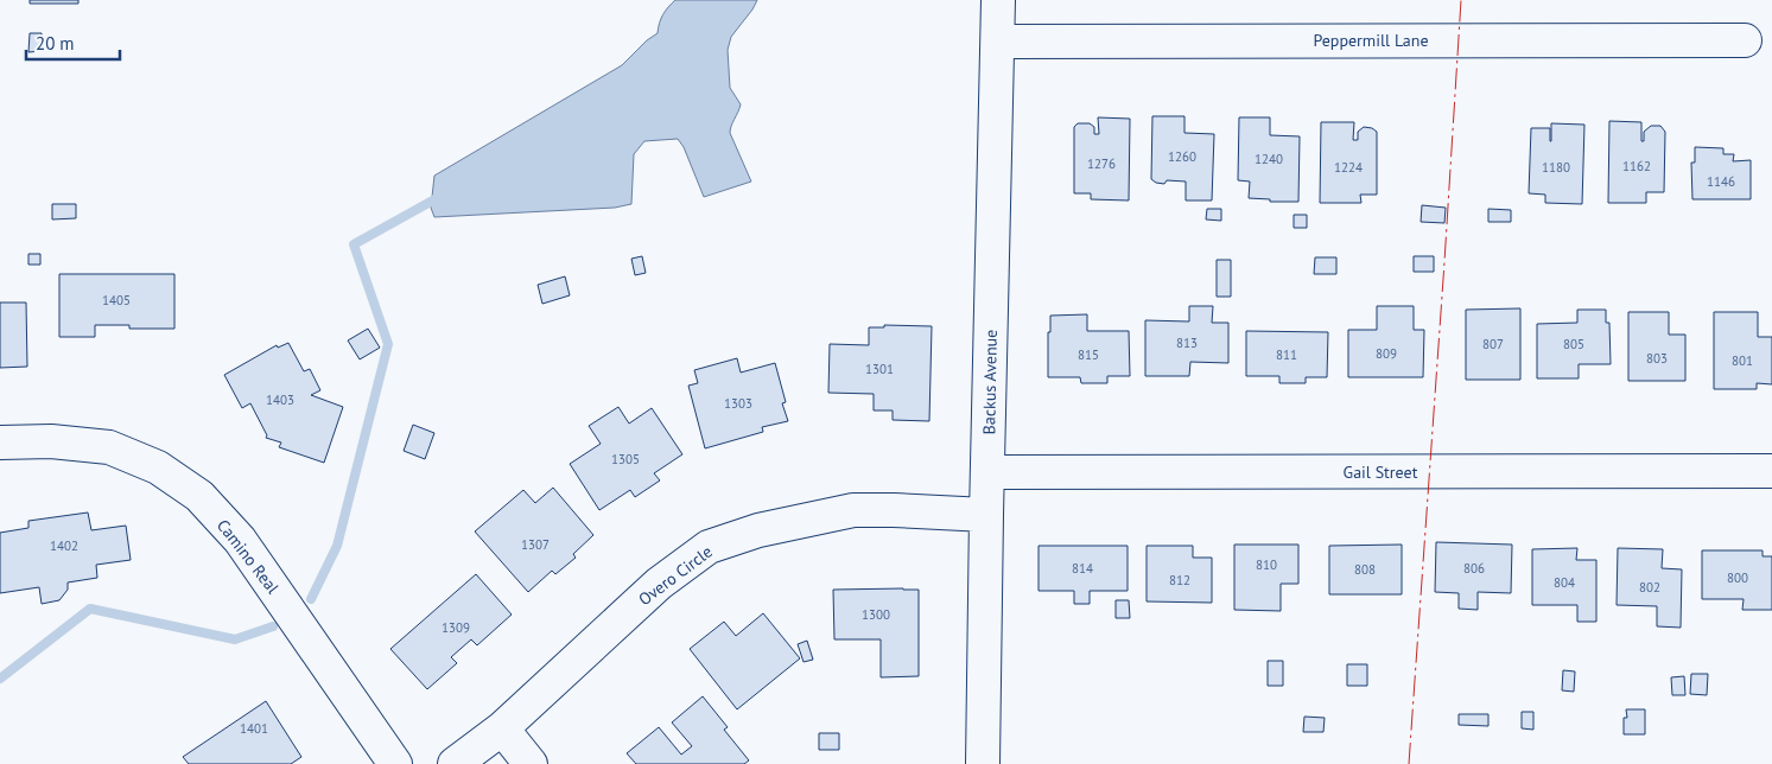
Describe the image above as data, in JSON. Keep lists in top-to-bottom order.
{
  "streets": {
    "street": [
      "Peppermill Lane",
      "Backus Avenue",
      "Gail Street",
      "Camino Real",
      "Overo Circle"
    ]
  },
  "crossings": [
    ["Peppermill Lane", "Backus Avenue"],
    ["Backus Avenue", "Gail Street"],
    ["Backus Avenue", "Overo Circle"]
  ],
  "house_numbers": [
    "1260",
    "1240",
    "1276",
    "1162",
    "1224",
    "1180",
    "1146",
    "1405",
    "813",
    "807",
    "805",
    "809",
    "815",
    "811",
    "803",
    "801",
    "1301",
    "1403",
    "1303",
    "1305",
    "1307",
    "1402",
    "810",
    "814",
    "806",
    "808",
    "800",
    "812",
    "804",
    "802",
    "1300",
    "1309",
    "1401"
  ],
  "scale_bar": "20 m"
}
